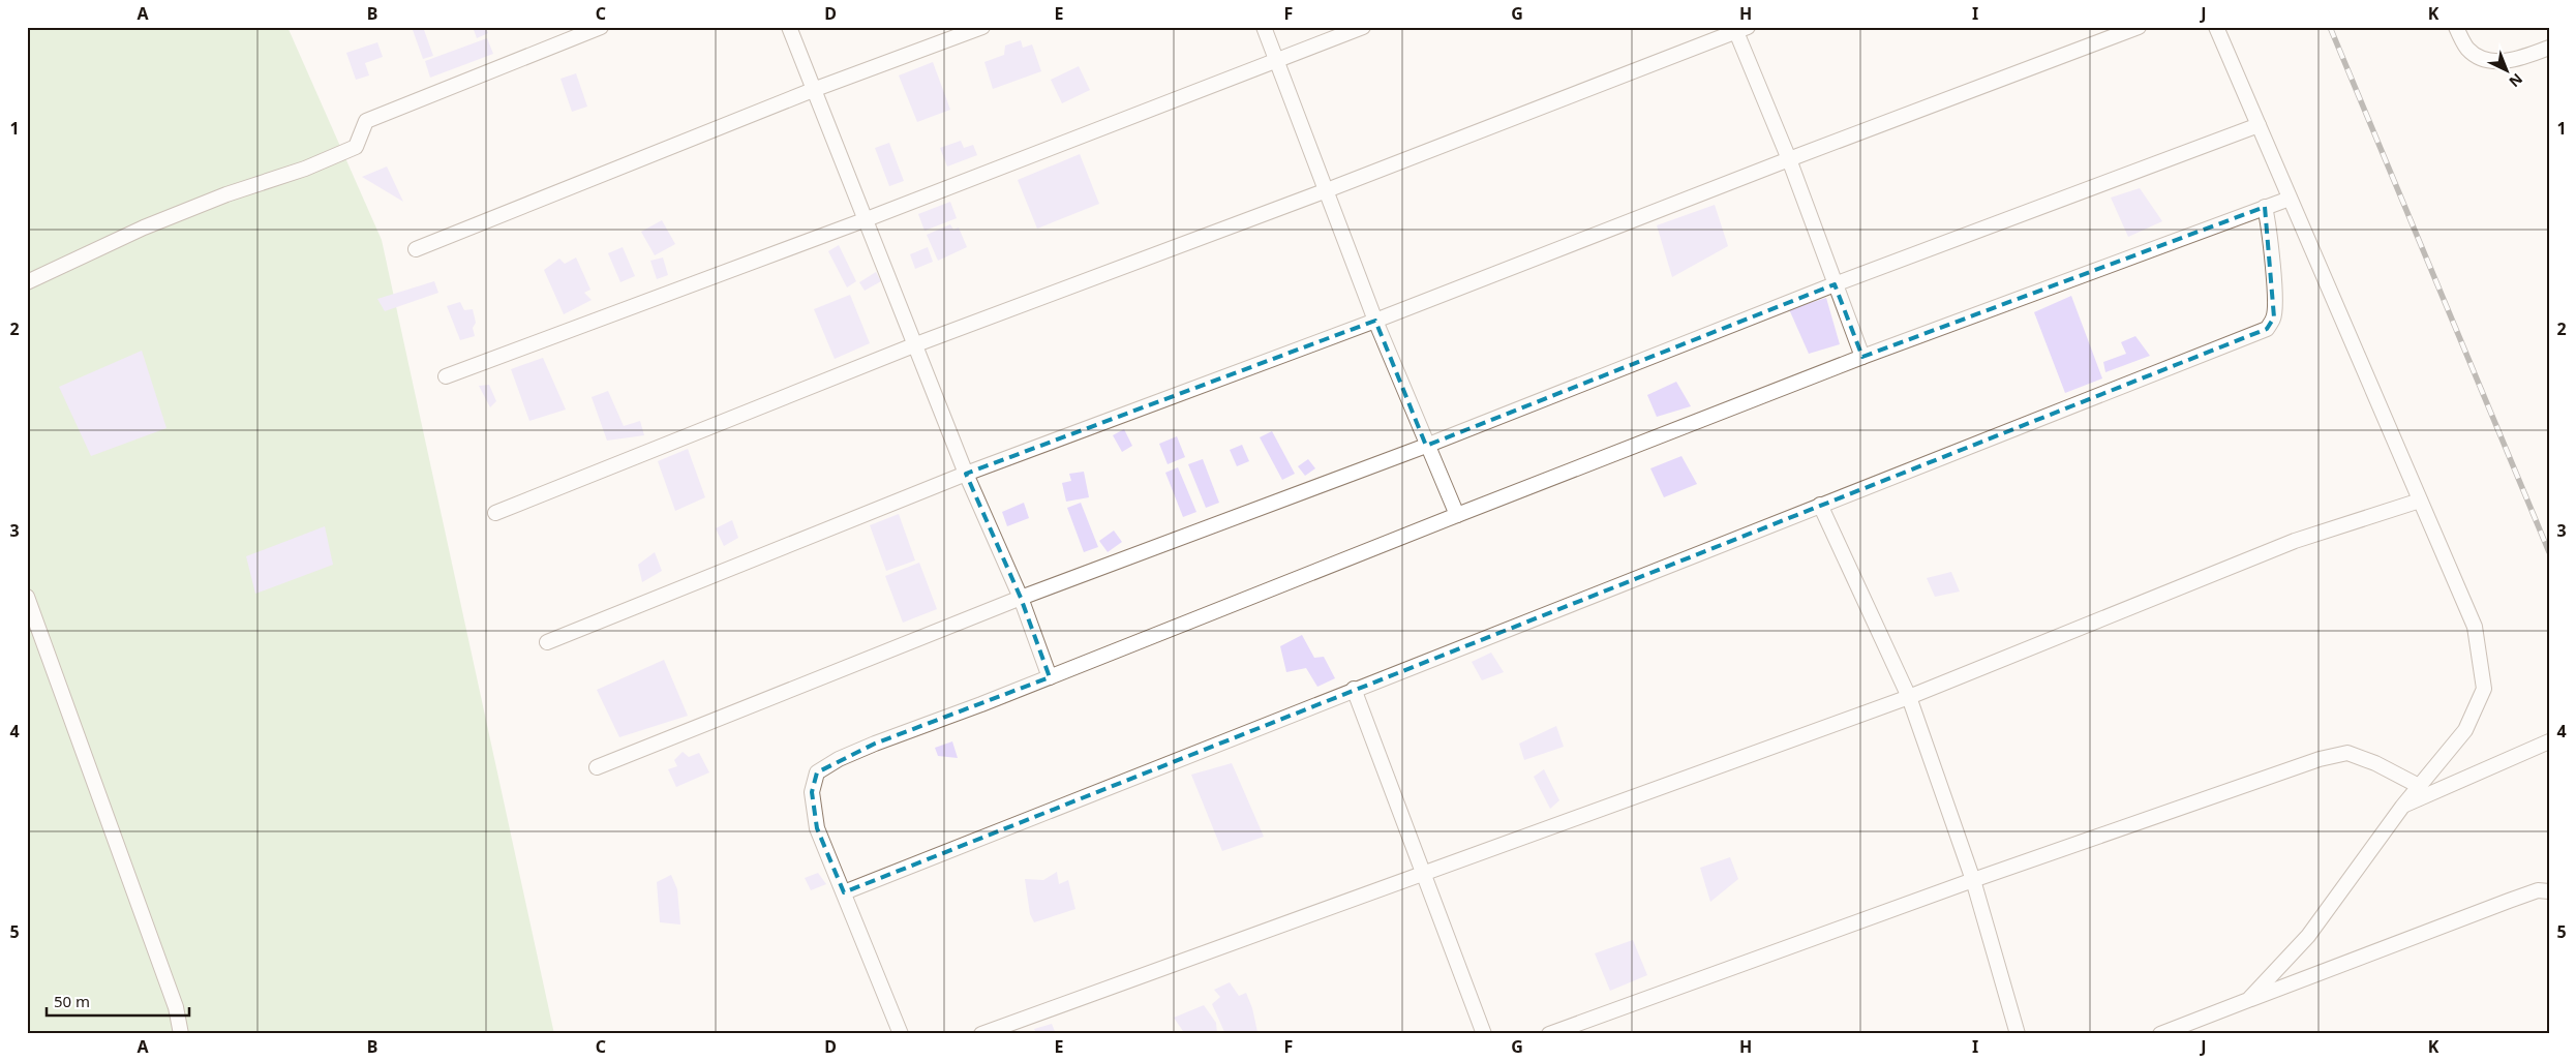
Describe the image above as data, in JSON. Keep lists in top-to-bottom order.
{
  "scale_bar": "50 m",
  "north": "bottom right",
  "grid": {
    "columns": [
      "A",
      "B",
      "C",
      "D",
      "E",
      "F",
      "G",
      "H",
      "I",
      "J",
      "K"
    ],
    "rows": [
      "1",
      "2",
      "3",
      "4",
      "5"
    ]
  }
}
